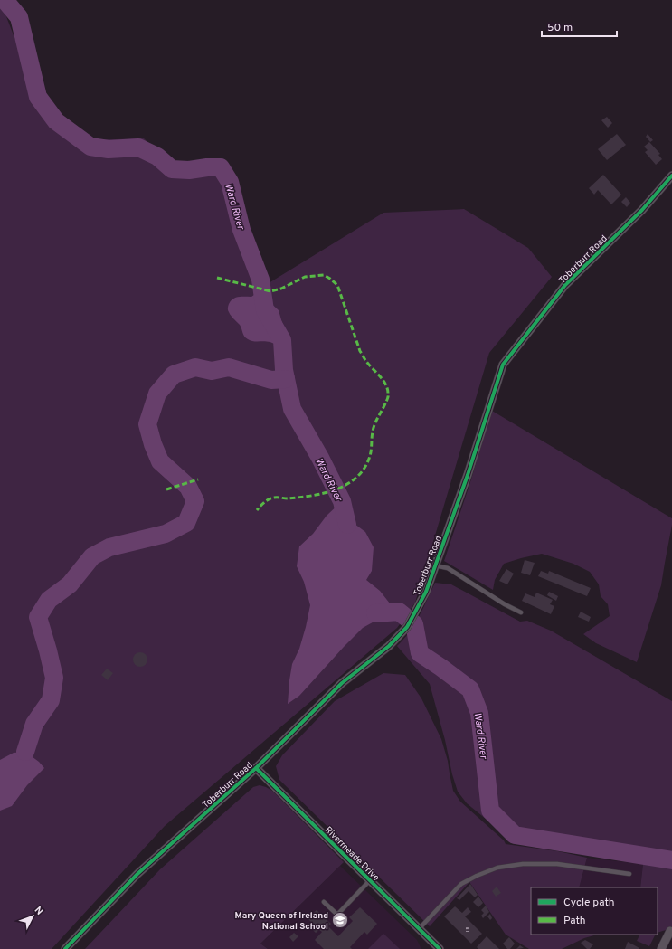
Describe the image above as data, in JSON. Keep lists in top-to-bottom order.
{
  "streets": {
    "street": ["Toberburr Road", "Rivermeade Drive"]
  },
  "crossings": [
    ["Toberburr Road", "Rivermeade Drive"]
  ],
  "water": ["Ward River"],
  "places": {
    "school or university": ["Mary Queen of Ireland National School"]
  },
  "house_numbers": ["5"],
  "legend": ["Cycle path", "Path"],
  "scale_bar": "50 m",
  "north": "top right"
}
